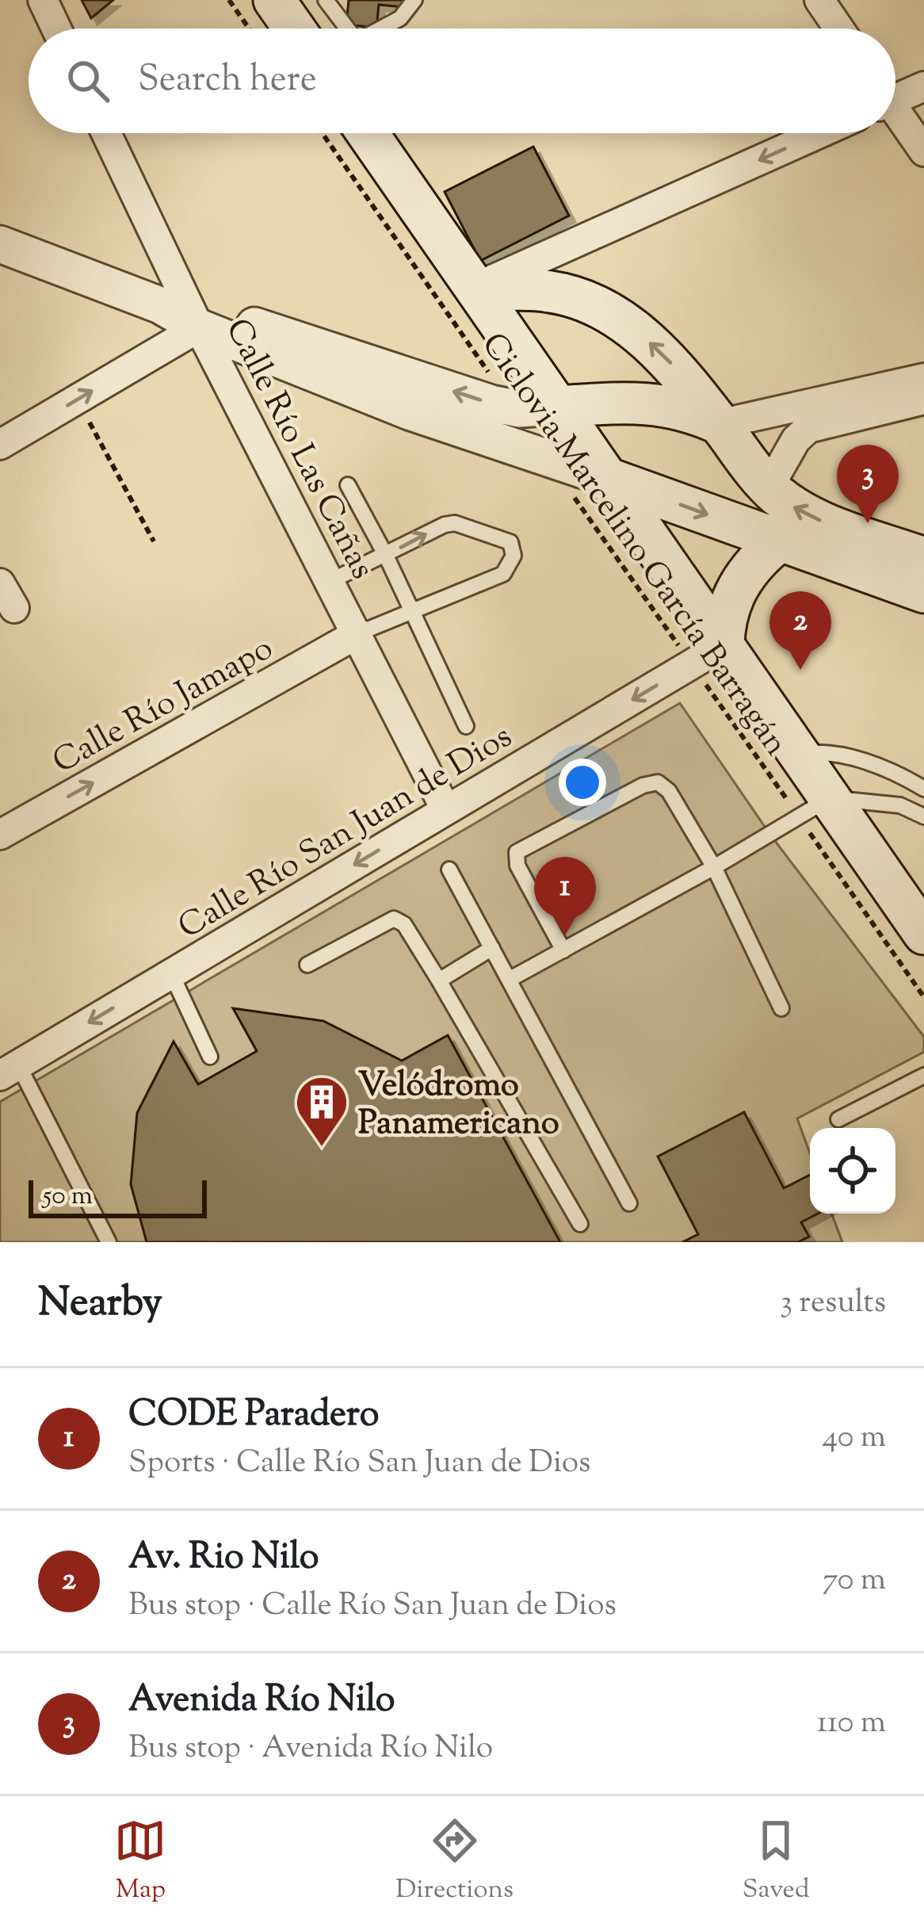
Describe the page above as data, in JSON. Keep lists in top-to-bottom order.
{
  "streets": {
    "street": ["Calle Río Las Cañas", "Calle Río Jamapo", "Calle Río San Juan de Dios"],
    "path": ["Ciclovia Marcelino García Barragán"]
  },
  "crossings": [
    ["Calle Río Las Cañas", "Calle Río Jamapo"],
    ["Calle Río Las Cañas", "Calle Río San Juan de Dios"],
    ["Ciclovia Marcelino García Barragán", "Calle Río San Juan de Dios"]
  ],
  "one_way": ["Calle Río Jamapo", "Calle Río San Juan de Dios"],
  "places": {
    "building": ["Velódromo Panamericano"]
  },
  "scale_bar": "50 m",
  "page": {
    "search": "Search here",
    "pins": ["3", "2", "1"],
    "scale": "50 m",
    "heading": ["Nearby", "3 results"],
    "list": [
      {
        "mark": "1",
        "name": "CODE Paradero",
        "note": "Sports · Calle Río San Juan de Dios",
        "value": "40 m"
      },
      {
        "mark": "2",
        "name": "Av. Rio Nilo",
        "note": "Bus stop · Calle Río San Juan de Dios",
        "value": "70 m"
      },
      {
        "mark": "3",
        "name": "Avenida Río Nilo",
        "note": "Bus stop · Avenida Río Nilo",
        "value": "110 m"
      }
    ],
    "nav": ["Map", "Directions", "Saved"]
  }
}
